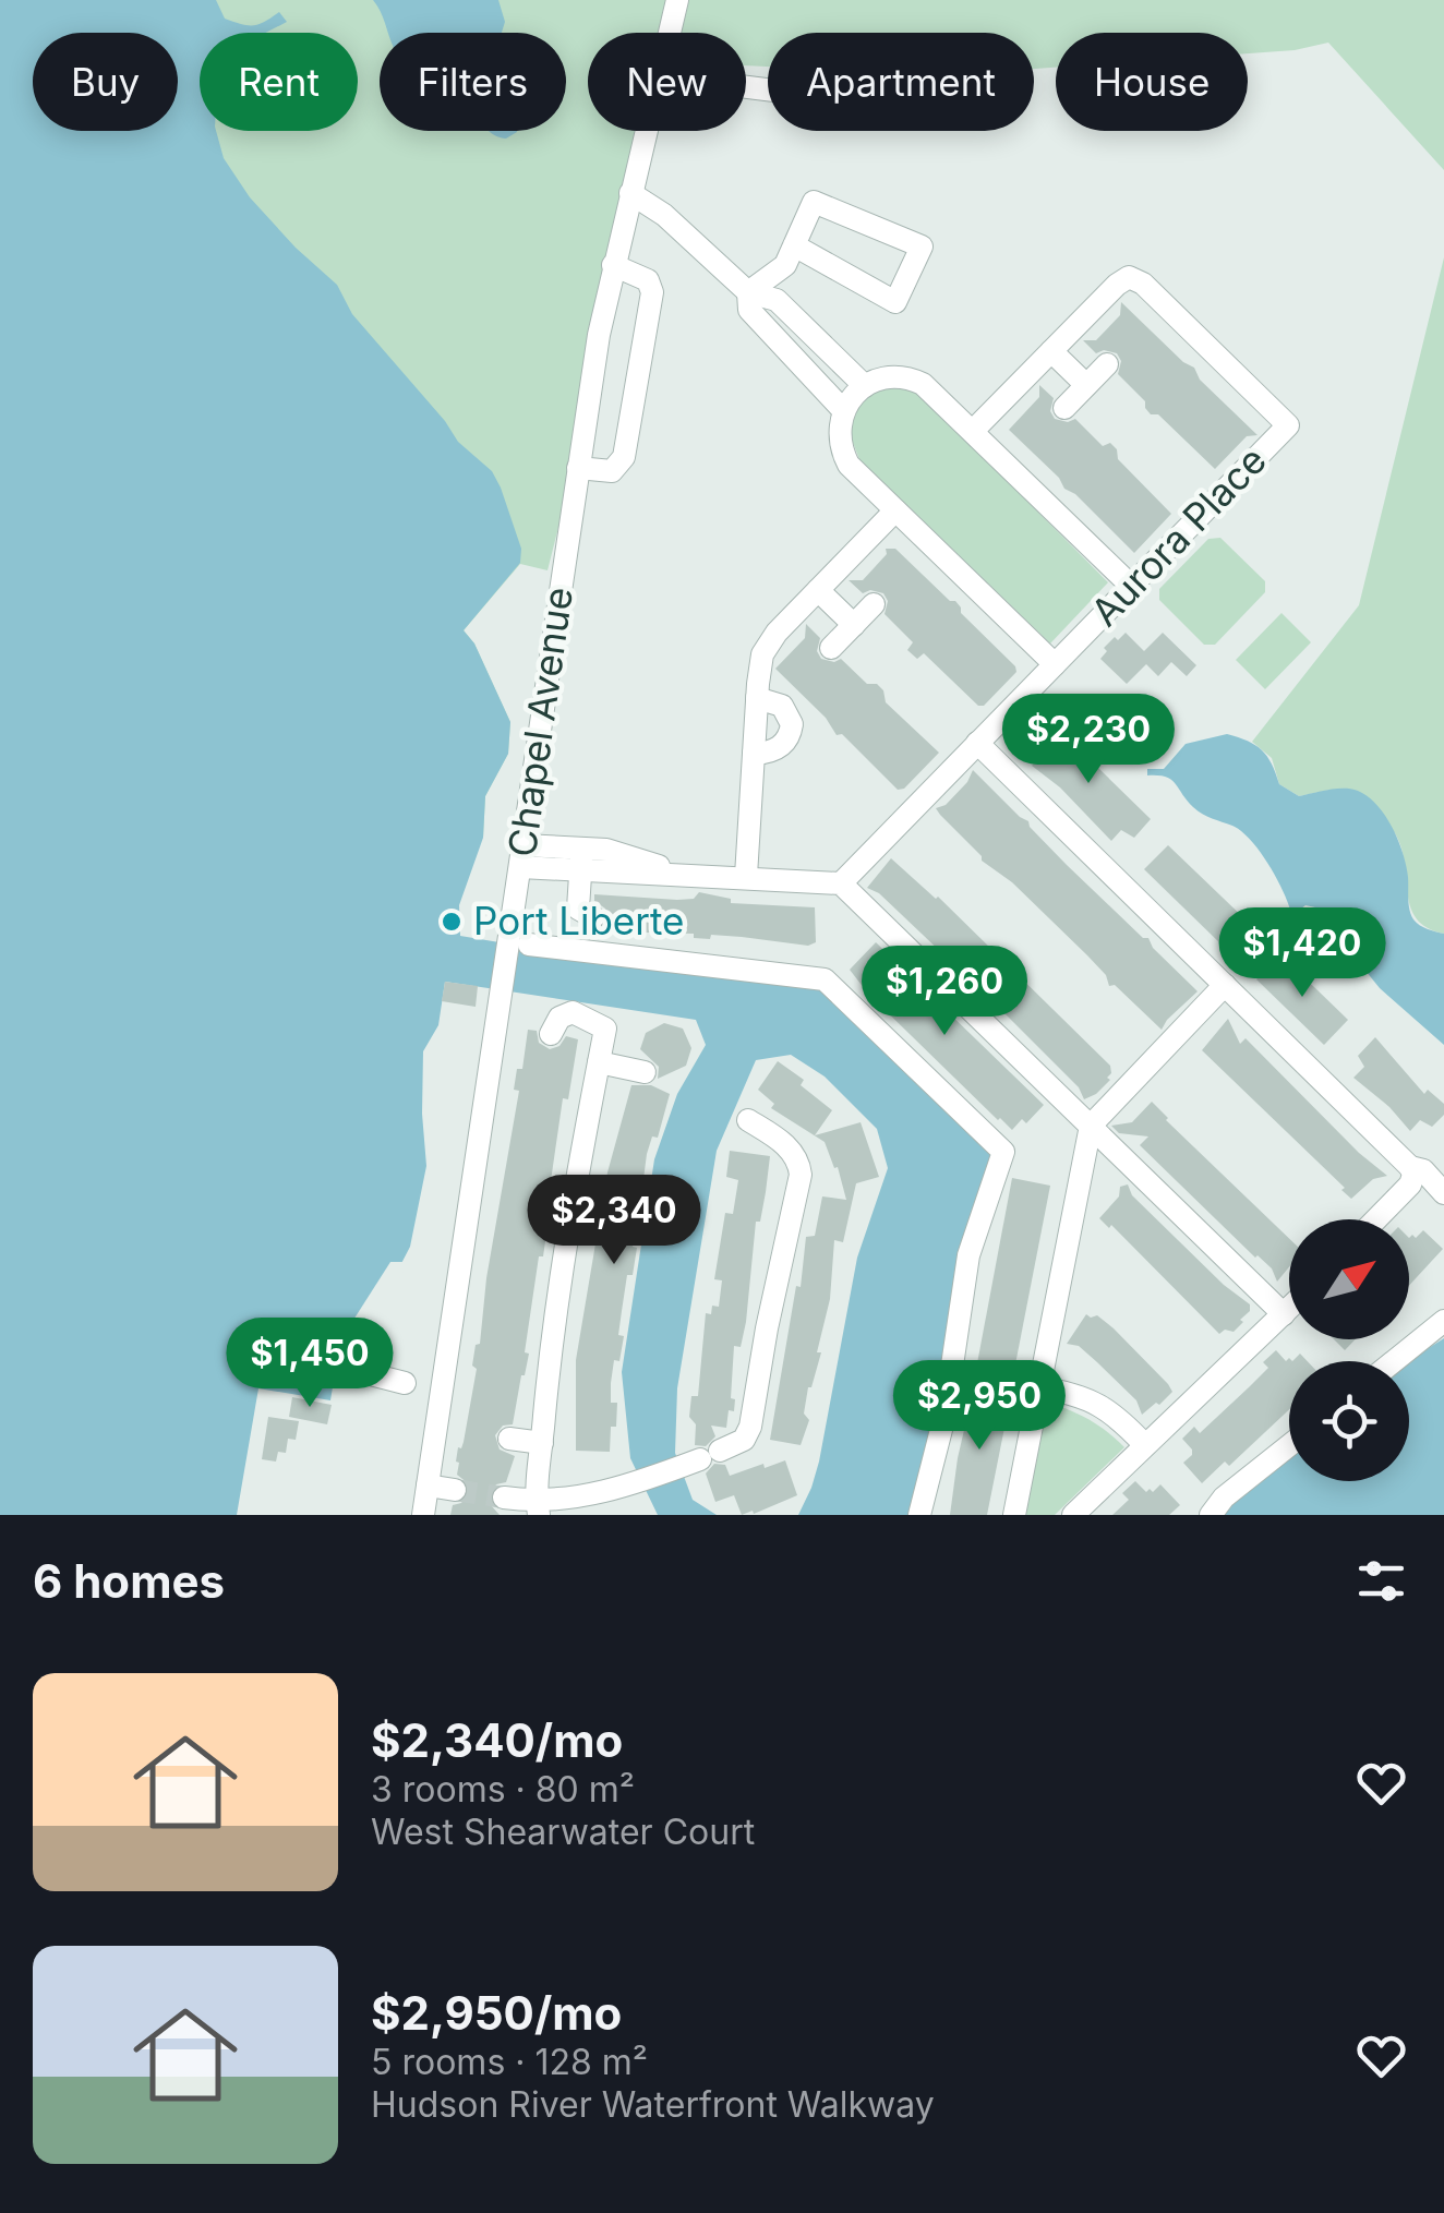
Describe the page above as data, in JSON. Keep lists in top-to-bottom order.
{
  "streets": {
    "street": ["Aurora Place", "Chapel Avenue"]
  },
  "places": ["Port Liberte"],
  "north": "top right",
  "page": {
    "chip": [
      "Buy",
      "Rent",
      "Filters",
      "New",
      "Apartment",
      "House"
    ],
    "price": [
      "$2,230",
      "$1,420",
      "$1,260",
      "$2,340",
      "$1,450",
      "$2,950"
    ],
    "heading": "6 homes",
    "list": [
      {
        "name": "$2,340/mo",
        "note": "3 rooms · 80 m² · West Shearwater Court"
      },
      {
        "name": "$2,950/mo",
        "note": "5 rooms · 128 m² · Hudson River Waterfront Walkway"
      }
    ]
  }
}
